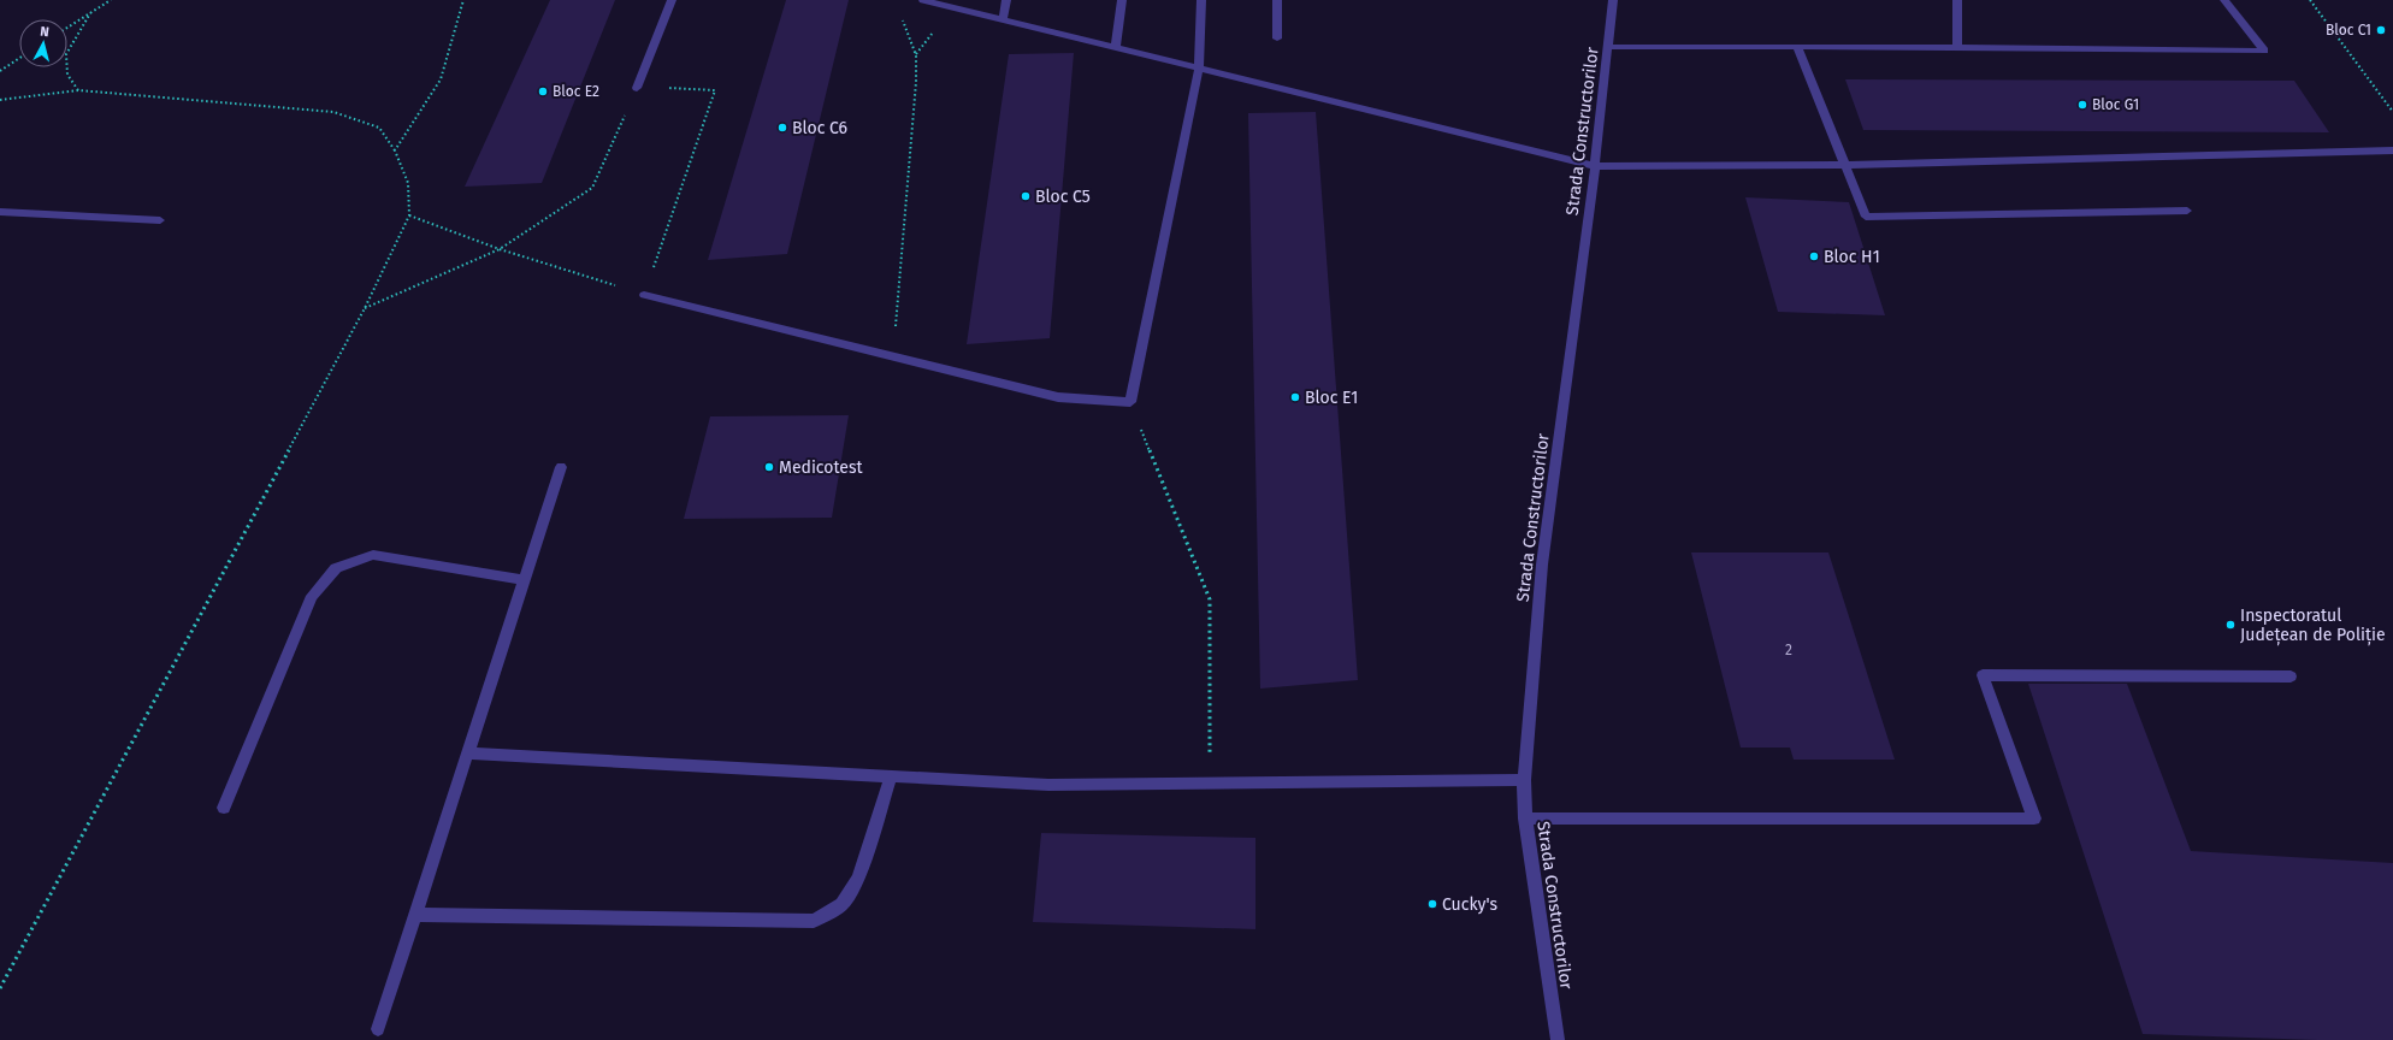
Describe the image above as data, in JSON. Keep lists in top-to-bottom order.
{
  "streets": {
    "street": ["Strada Constructorilor"]
  },
  "places": [
    "Bloc C1",
    "Bloc E2",
    "Bloc G1",
    "Bloc C6",
    "Bloc C5",
    "Bloc H1",
    "Bloc E1",
    "Medicotest",
    "Inspectoratul Județean de Poliție",
    "Cucky's"
  ],
  "house_numbers": ["2"],
  "north": "top"
}
